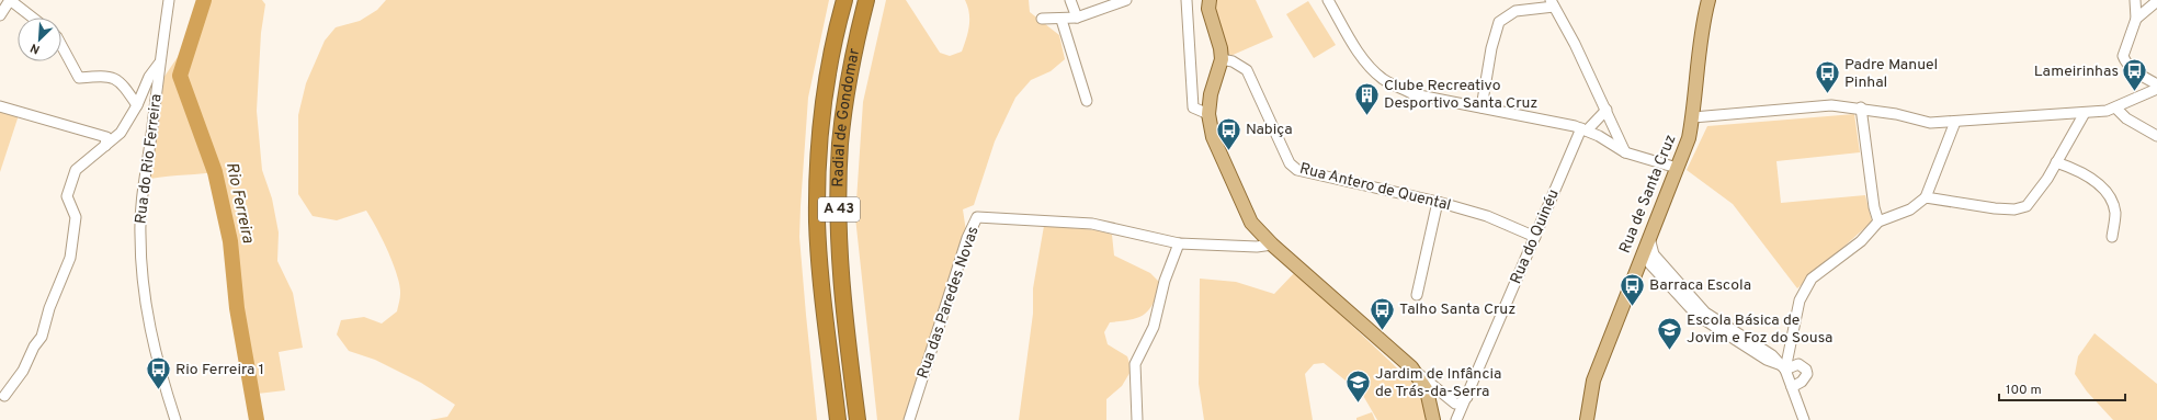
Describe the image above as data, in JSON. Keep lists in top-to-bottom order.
{
  "streets": {
    "highway": ["Radial de Gondomar", "A 43"],
    "main road": ["Rua de Santa Cruz"],
    "street": [
      "Rua do Rio Ferreira",
      "Rua Antero de Quental",
      "Rua do Quinéu",
      "Rua das Paredes Novas"
    ]
  },
  "crossings": [
    ["Rua Antero de Quental", "Rua do Quinéu"]
  ],
  "water": ["Rio Ferreira"],
  "places": {
    "bus stop": [
      "Lameirinhas",
      "Padre Manuel Pinhal",
      "Nabiça",
      "Barraca Escola",
      "Talho Santa Cruz",
      "Rio Ferreira 1"
    ],
    "building": ["Clube Recreativo Desportivo Santa Cruz"],
    "school or university": ["Escola Básica de Jovim e Foz do Sousa", "Jardim de Infância de Trás-da-Serra"]
  },
  "scale_bar": "100 m",
  "north": "bottom left"
}
